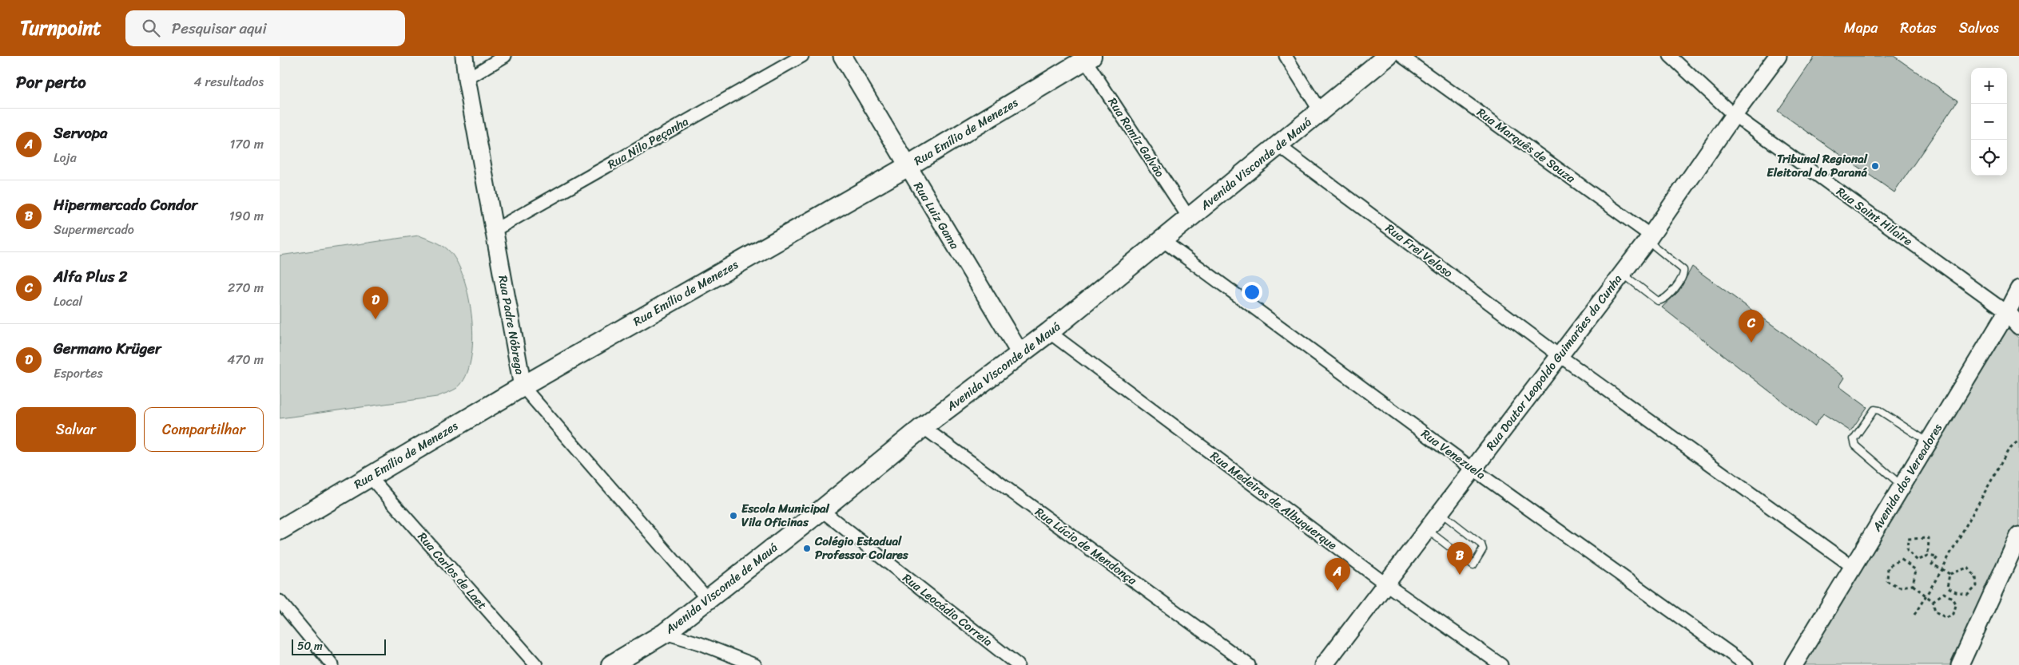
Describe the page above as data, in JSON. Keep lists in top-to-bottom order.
{
  "streets": {
    "main road": ["Rua Emílio de Menezes", "Avenida Visconde de Mauá"],
    "street": [
      "Rua Ramiz Galvão",
      "Rua Nilo Peçanha",
      "Rua Marquês de Souza",
      "Rua Luiz Gama",
      "Rua Saint Hilaire",
      "Rua Frei Veloso",
      "Rua Padre Nóbrega",
      "Rua Doutor Leopoldo Guimarães da Cunha",
      "Rua Venezuela",
      "Avenida dos Vereadores",
      "Rua Medeiros de Albuquerque",
      "Rua Lúcio de Mendonça",
      "Rua Carlos de Laet",
      "Rua Leocádio Correia"
    ]
  },
  "crossings": [
    ["Rua Emílio de Menezes", "Rua Ramiz Galvão"],
    ["Rua Emílio de Menezes", "Rua Luiz Gama"],
    ["Rua Emílio de Menezes", "Rua Padre Nóbrega"],
    ["Rua Emílio de Menezes", "Rua Carlos de Laet"],
    ["Rua Ramiz Galvão", "Avenida Visconde de Mauá"],
    ["Rua Nilo Peçanha", "Rua Padre Nóbrega"],
    ["Rua Marquês de Souza", "Rua Doutor Leopoldo Guimarães da Cunha"],
    ["Avenida Visconde de Mauá", "Rua Luiz Gama"],
    ["Avenida Visconde de Mauá", "Rua Frei Veloso"],
    ["Avenida Visconde de Mauá", "Rua Padre Nóbrega"],
    ["Avenida Visconde de Mauá", "Rua Venezuela"],
    ["Avenida Visconde de Mauá", "Rua Medeiros de Albuquerque"],
    ["Avenida Visconde de Mauá", "Rua Lúcio de Mendonça"],
    ["Avenida Visconde de Mauá", "Rua Leocádio Correia"],
    ["Rua Saint Hilaire", "Rua Doutor Leopoldo Guimarães da Cunha"],
    ["Rua Saint Hilaire", "Avenida dos Vereadores"],
    ["Rua Frei Veloso", "Rua Doutor Leopoldo Guimarães da Cunha"],
    ["Rua Frei Veloso", "Avenida dos Vereadores"],
    ["Rua Doutor Leopoldo Guimarães da Cunha", "Rua Venezuela"],
    ["Rua Doutor Leopoldo Guimarães da Cunha", "Rua Medeiros de Albuquerque"]
  ],
  "places": ["Tribunal Regional Eleitoral do Paraná", "Escola Municipal Vila Oficinas", "Colégio Estadual Professor Colares"],
  "scale_bar": "50 m",
  "page": {
    "header": "Turnpoint",
    "search": "Pesquisar aqui",
    "nav": ["Mapa", "Rotas", "Salvos"],
    "heading": ["Por perto", "4 resultados"],
    "map_buttons": ["+", "−"],
    "list": [
      {
        "mark": "A",
        "name": "Servopa",
        "note": "Loja",
        "value": "170 m"
      },
      {
        "mark": "B",
        "name": "Hipermercado Condor",
        "note": "Supermercado",
        "value": "190 m"
      },
      {
        "mark": "C",
        "name": "Alfa Plus 2",
        "note": "Local",
        "value": "270 m"
      },
      {
        "mark": "D",
        "name": "Germano Krüger",
        "note": "Esportes",
        "value": "470 m"
      }
    ],
    "pins": [
      "D",
      "C",
      "B",
      "A"
    ],
    "buttons": ["Salvar", "Compartilhar"],
    "scale": "50 m"
  }
}
